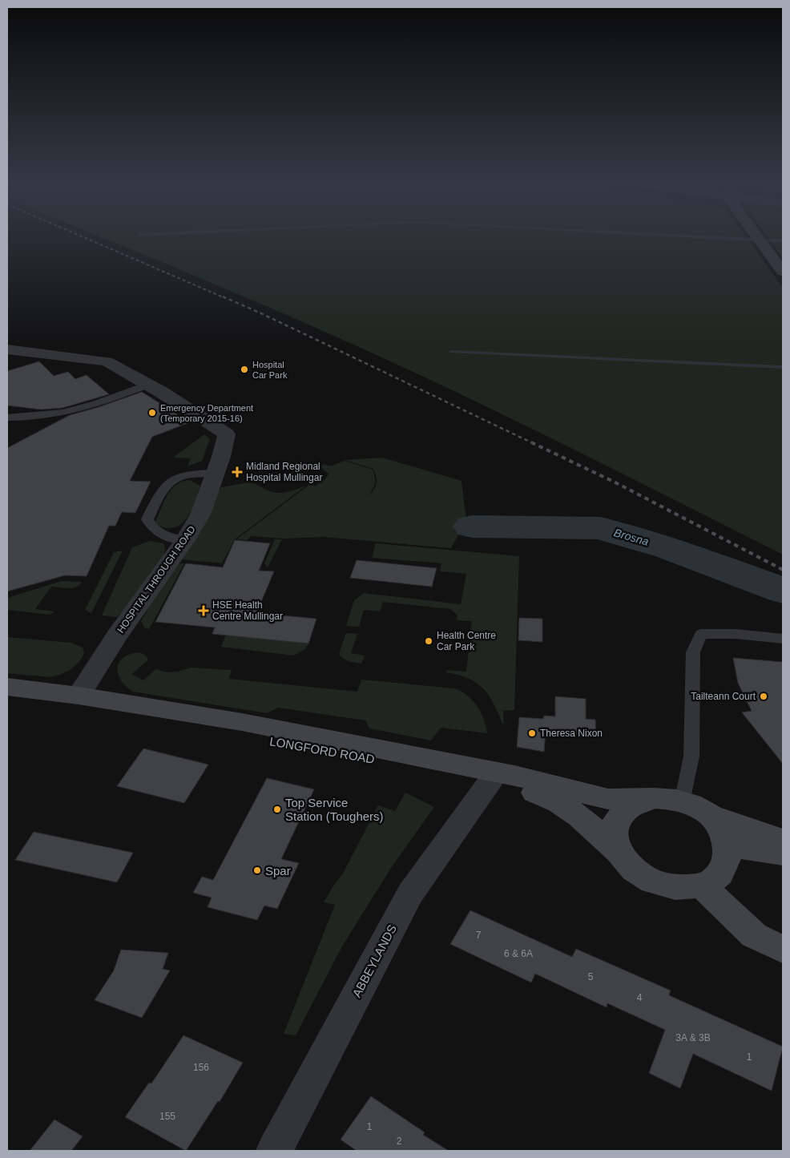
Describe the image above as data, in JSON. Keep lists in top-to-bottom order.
{
  "streets": {
    "street": ["HOSPITAL THROUGH ROAD", "LONGFORD ROAD", "ABBEYLANDS"]
  },
  "crossings": [
    ["LONGFORD ROAD", "ABBEYLANDS"]
  ],
  "water": ["Brosna"],
  "places": {
    "other": [
      "Hospital Car Park",
      "Emergency Department (Temporary 2015-16)",
      "Health Centre Car Park",
      "Tailteann Court",
      "Theresa Nixon",
      "Top Service Station (Toughers)",
      "Spar"
    ],
    "health": ["Midland Regional Hospital Mullingar", "HSE Health Centre Mullingar"]
  },
  "house_numbers": [
    "7",
    "6 & 6A",
    "5",
    "4",
    "3A & 3B",
    "1",
    "156",
    "155",
    "1",
    "2"
  ]
}
